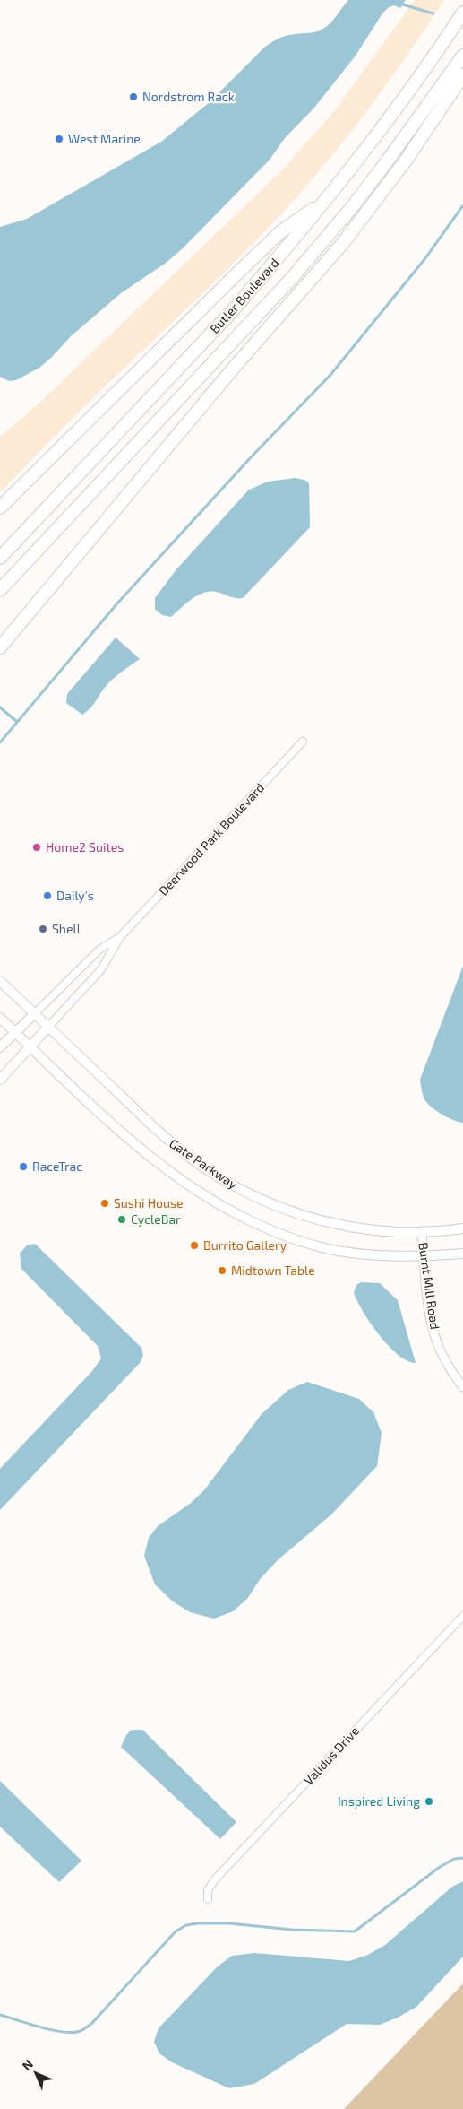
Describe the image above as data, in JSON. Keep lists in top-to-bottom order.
{
  "streets": {
    "highway": ["Butler Boulevard"],
    "main road": ["Deerwood Park Boulevard", "Gate Parkway"],
    "street": ["Burnt Mill Road", "Validus Drive"]
  },
  "crossings": [
    ["Deerwood Park Boulevard", "Gate Parkway"],
    ["Gate Parkway", "Burnt Mill Road"]
  ],
  "places": [
    "Nordstrom Rack",
    "West Marine",
    "Home2 Suites",
    "Daily's",
    "Shell",
    "RaceTrac",
    "Sushi House",
    "CycleBar",
    "Burrito Gallery",
    "Midtown Table",
    "Inspired Living"
  ],
  "north": "top left"
}
